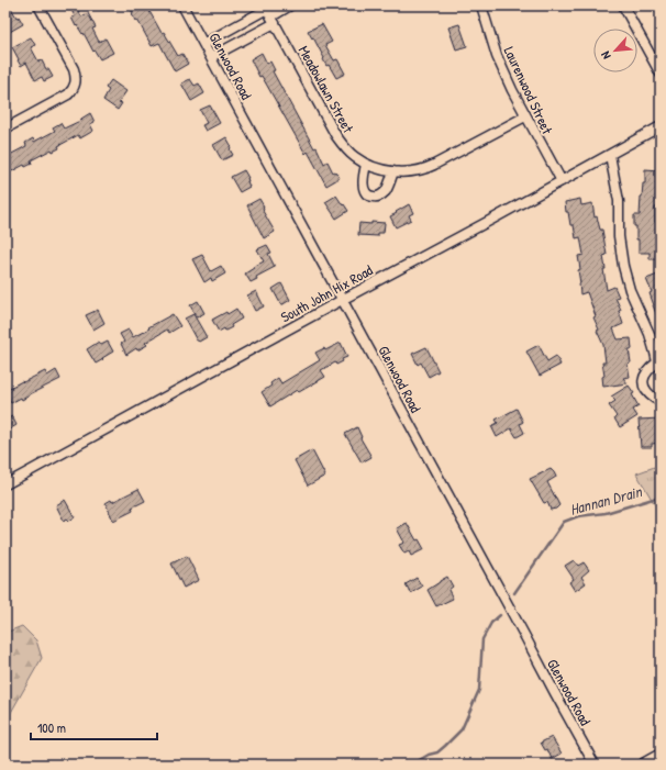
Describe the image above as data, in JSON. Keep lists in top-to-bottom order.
{
  "streets": {
    "street": [
      "Glenwood Road",
      "Meadowlawn Street",
      "Laurenwood Street",
      "South John Hix Road"
    ]
  },
  "crossings": [
    ["Glenwood Road", "South John Hix Road"],
    ["Meadowlawn Street", "Laurenwood Street"],
    ["Laurenwood Street", "South John Hix Road"]
  ],
  "water": ["Hannan Drain"],
  "scale_bar": "100 m",
  "north": "bottom left"
}
